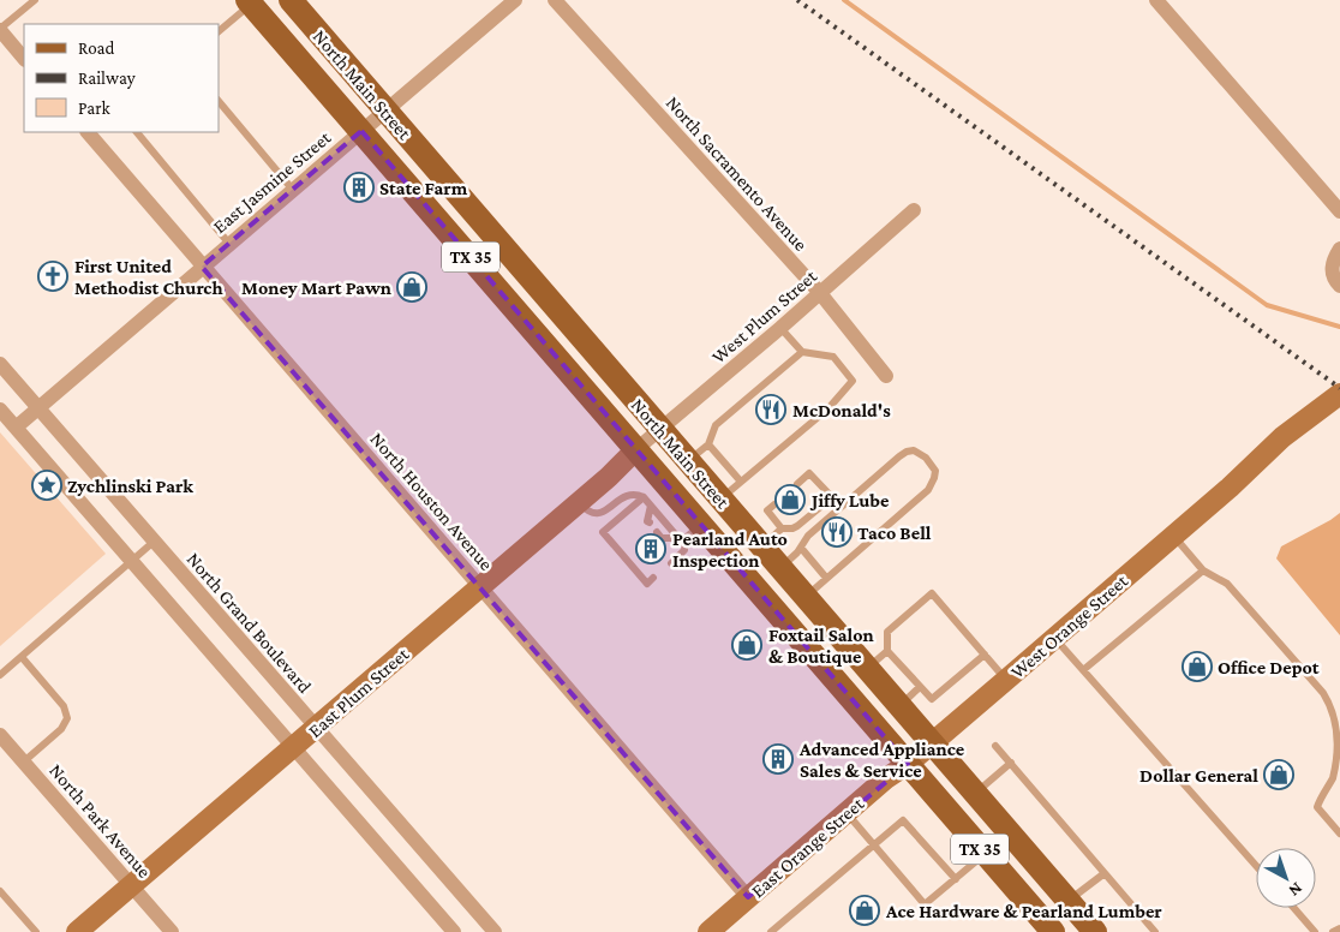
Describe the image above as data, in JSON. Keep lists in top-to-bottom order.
{
  "streets": {
    "main road": ["North Main Street", "TX 35"],
    "street": [
      "North Sacramento Avenue",
      "East Jasmine Street",
      "West Plum Street",
      "North Houston Avenue",
      "North Grand Boulevard",
      "West Orange Street",
      "East Plum Street",
      "North Park Avenue",
      "East Orange Street"
    ]
  },
  "crossings": [
    ["North Main Street", "East Jasmine Street"],
    ["North Main Street", "West Plum Street"],
    ["North Main Street", "West Orange Street"],
    ["North Main Street", "East Plum Street"],
    ["North Main Street", "East Orange Street"],
    ["North Sacramento Avenue", "West Plum Street"],
    ["East Jasmine Street", "North Houston Avenue"],
    ["East Jasmine Street", "North Grand Boulevard"],
    ["West Plum Street", "East Plum Street"],
    ["North Houston Avenue", "East Plum Street"],
    ["North Houston Avenue", "East Orange Street"],
    ["North Grand Boulevard", "East Plum Street"],
    ["West Orange Street", "East Orange Street"],
    ["East Plum Street", "North Park Avenue"]
  ],
  "places": {
    "building": ["State Farm", "Pearland Auto Inspection", "Advanced Appliance Sales & Service"],
    "church": ["First United Methodist Church"],
    "shop": [
      "Money Mart Pawn",
      "Jiffy Lube",
      "Foxtail Salon & Boutique",
      "Office Depot",
      "Dollar General",
      "Ace Hardware & Pearland Lumber"
    ],
    "restaurant": ["McDonald's", "Taco Bell"],
    "place": ["Zychlinski Park"]
  },
  "legend": ["Road", "Railway", "Park"],
  "north": "bottom right"
}
